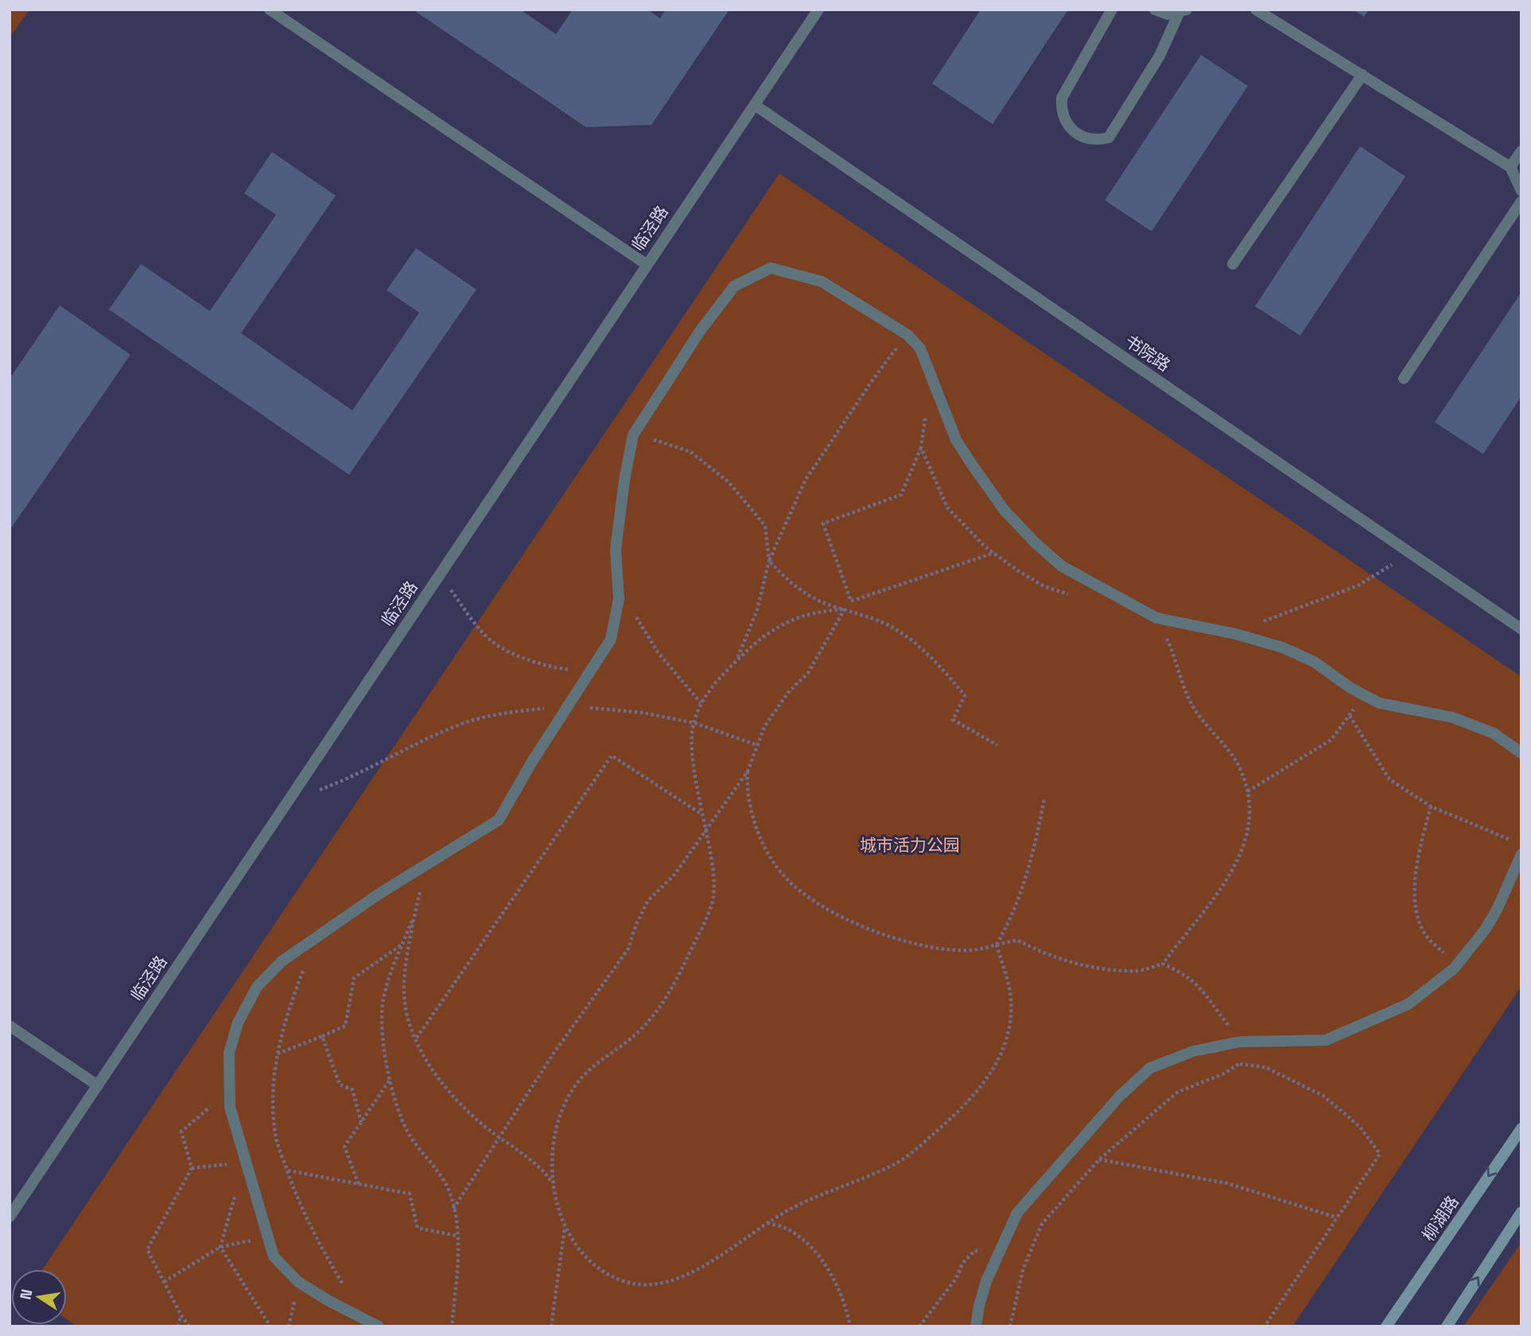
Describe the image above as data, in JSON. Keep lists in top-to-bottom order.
{
  "streets": {
    "main road": ["柳湖路"],
    "street": ["临泾路", "书院路"]
  },
  "crossings": [
    ["临泾路", "书院路"]
  ],
  "parks": ["城市活力公园"],
  "north": "left"
}
